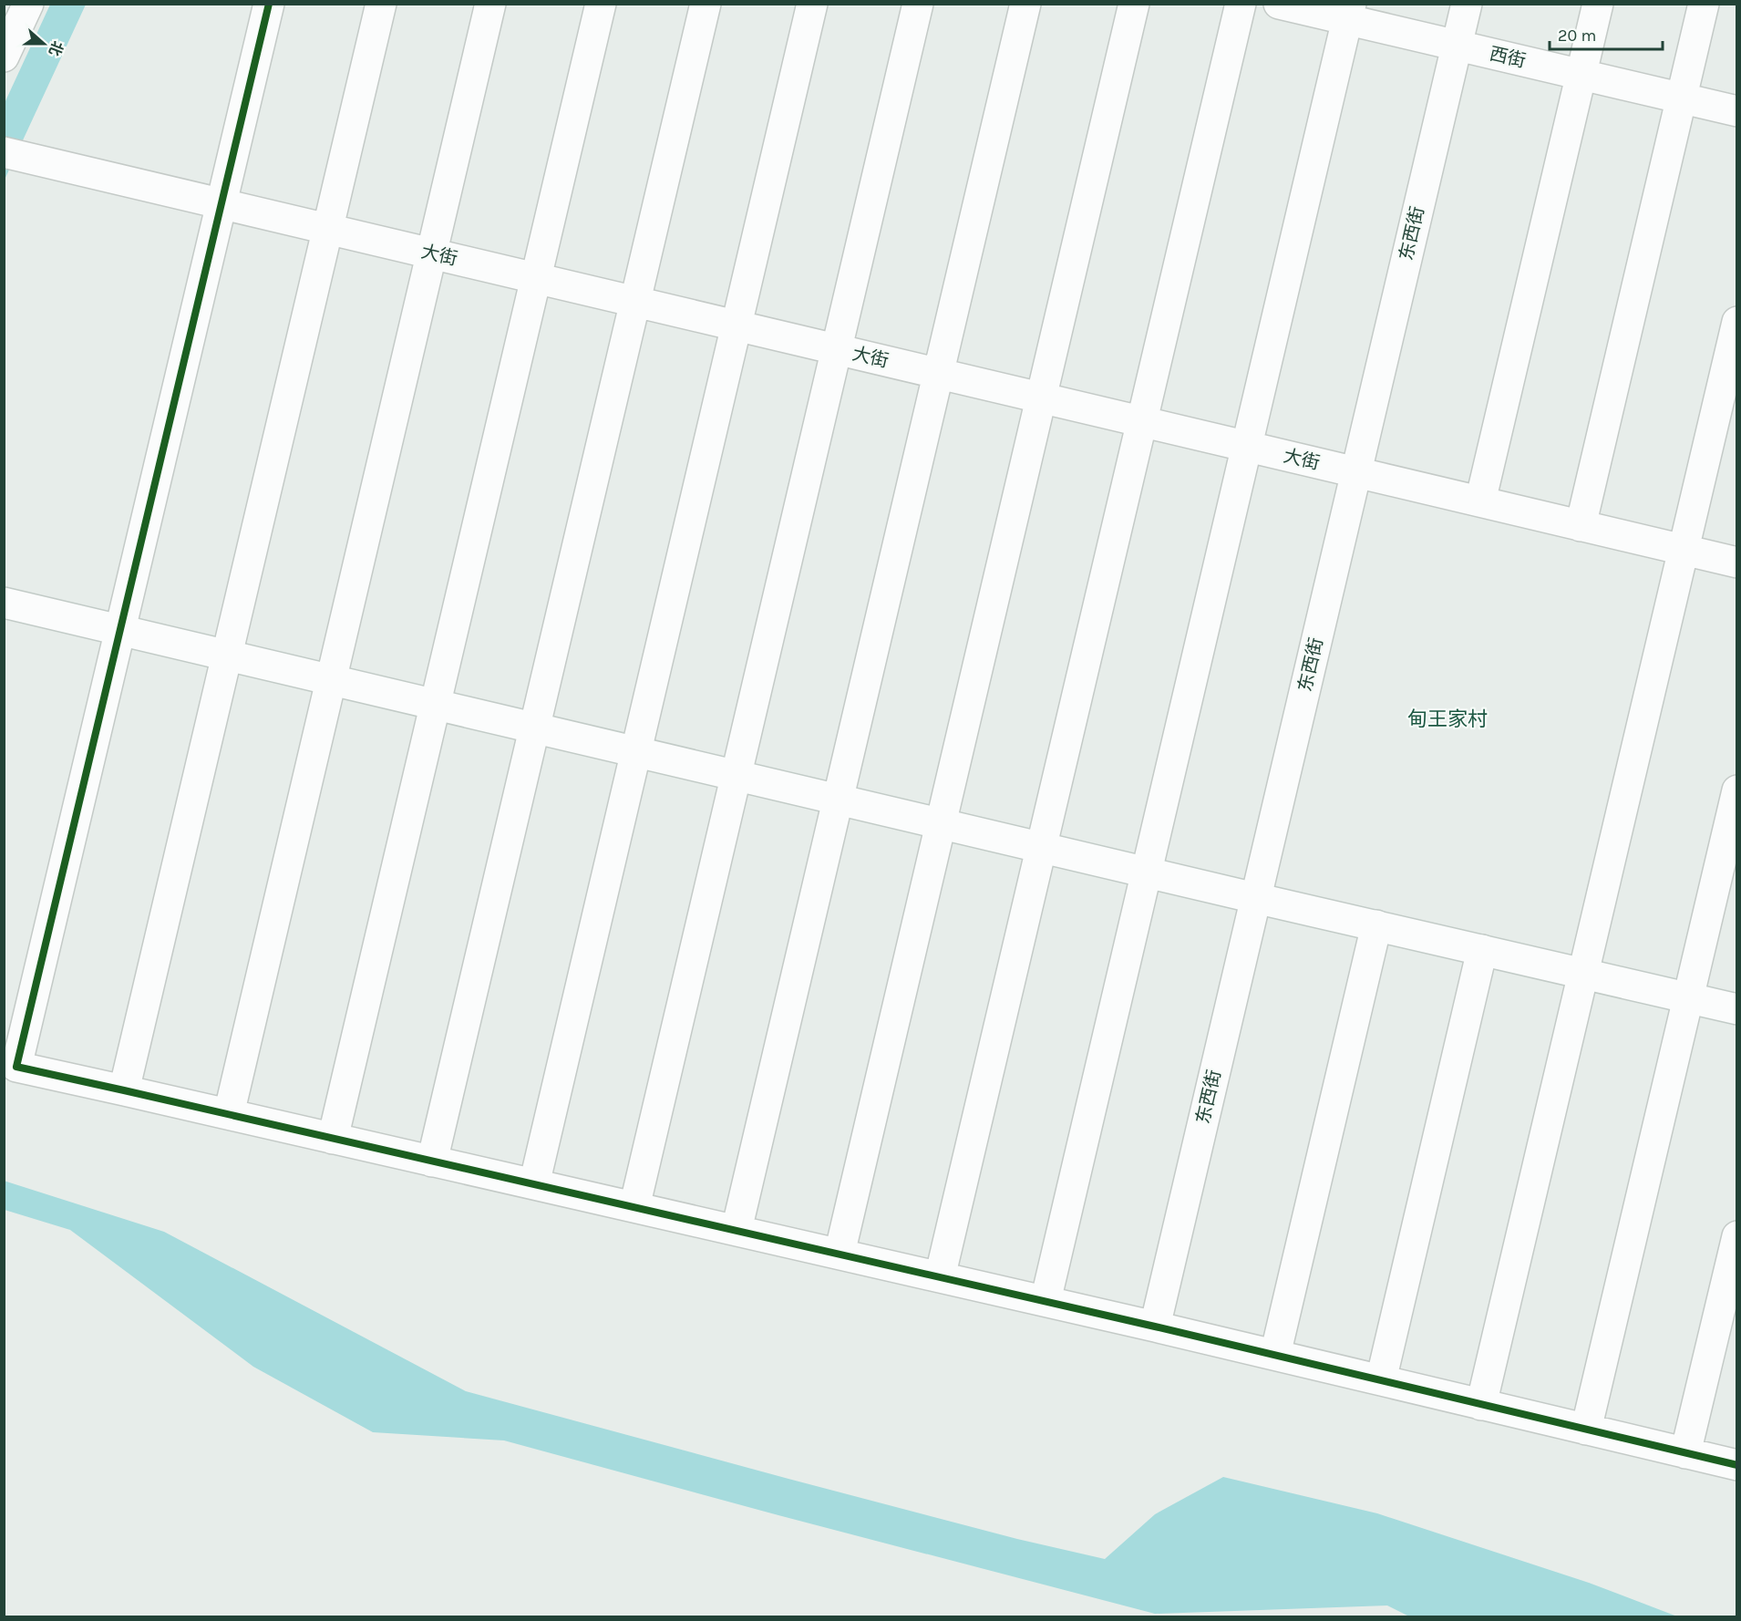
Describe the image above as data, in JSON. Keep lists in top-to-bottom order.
{
  "streets": {
    "street": ["西街", "东西街", "大街"]
  },
  "crossings": [
    ["西街", "东西街"],
    ["东西街", "大街"]
  ],
  "districts": ["甸王家村"],
  "scale_bar": "20 m",
  "north": "right"
}
